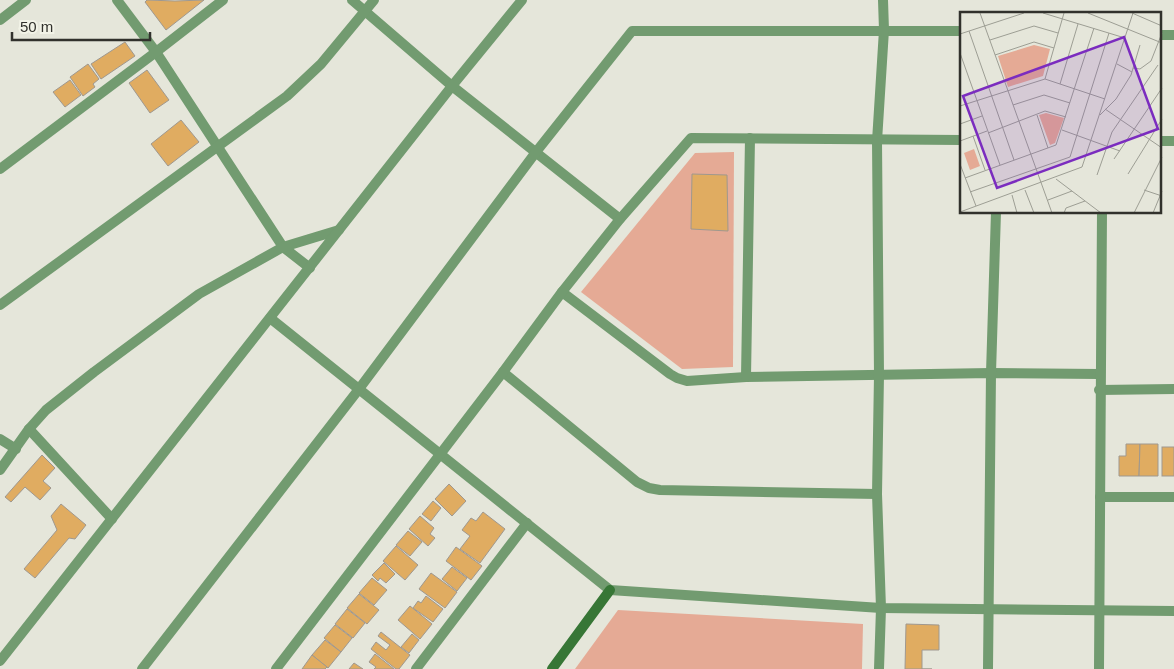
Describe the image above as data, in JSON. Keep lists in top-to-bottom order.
{
  "scale_bar": "50 m"
}
